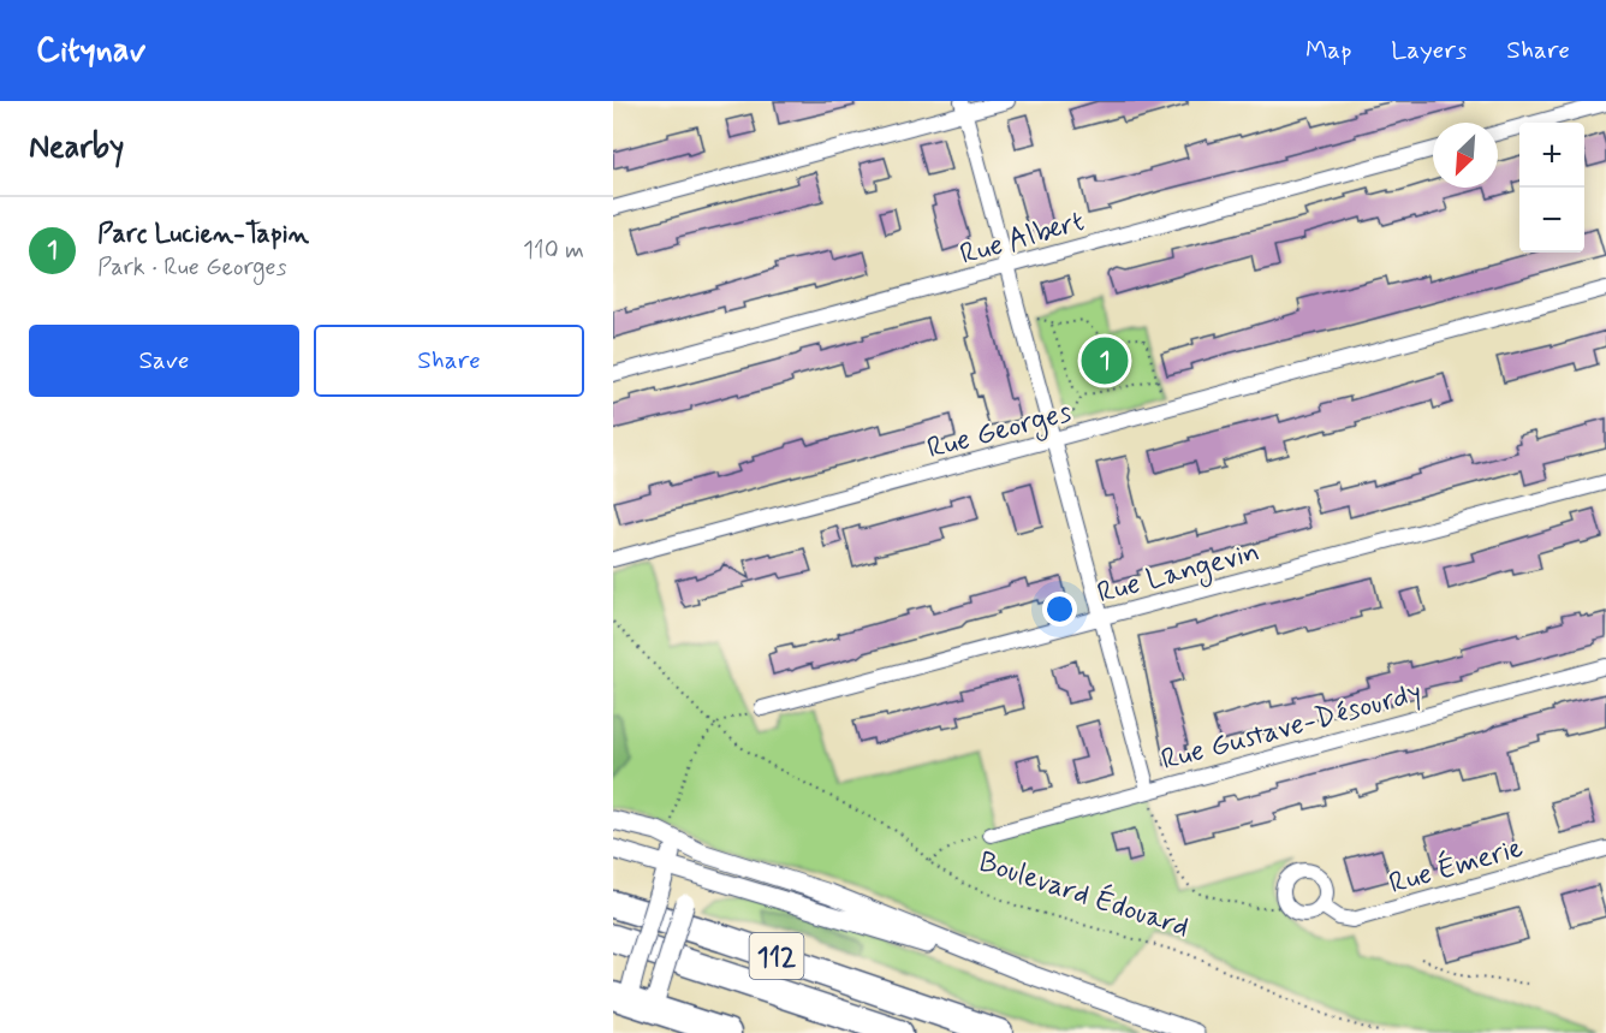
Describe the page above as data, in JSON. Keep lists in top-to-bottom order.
{
  "streets": {
    "highway": ["112"],
    "street": [
      "Rue Albert",
      "Rue Georges",
      "Rue Langevin",
      "Rue Gustave-Désourdy",
      "Rue Émerie"
    ],
    "path": ["Boulevard Édouard"]
  },
  "north": "bottom left",
  "page": {
    "header": "Citynav",
    "nav": ["Map", "Layers", "Share"],
    "heading": "Nearby",
    "map_buttons": ["+", "−"],
    "list": [
      {
        "mark": "1",
        "name": "Parc Lucien-Tapin",
        "note": "Park · Rue Georges",
        "value": "110 m"
      }
    ],
    "buttons": ["Save", "Share"],
    "pins": "1"
  }
}
